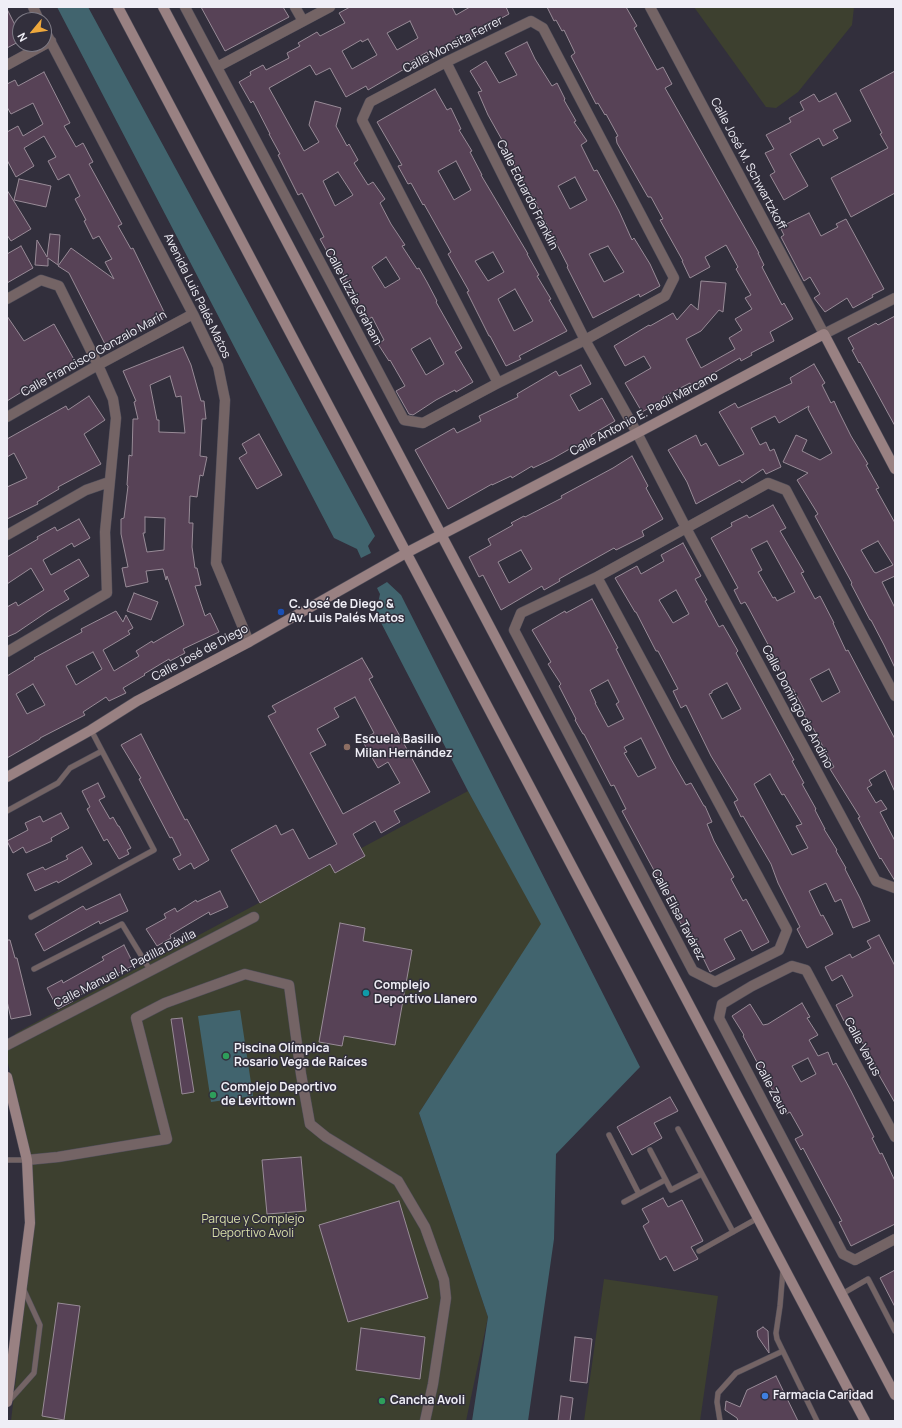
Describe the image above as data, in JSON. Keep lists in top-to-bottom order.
{
  "streets": {
    "street": [
      "Calle Monsita Ferrer",
      "Calle José M. Schwartzkoff",
      "Calle Eduardo Franklin",
      "Avenida Luis Palés Matos",
      "Calle Lizzie Graham",
      "Calle Francisco Gonzalo Marín",
      "Calle Antonio E. Paoli Marcano",
      "Calle José de Diego",
      "Calle Domingo de Andino",
      "Calle Elisa Tavárez",
      "Calle Manuel A. Padilla Dávila",
      "Calle Venus",
      "Calle Zeus"
    ]
  },
  "crossings": [
    ["Calle Monsita Ferrer", "Calle Eduardo Franklin"],
    ["Calle Monsita Ferrer", "Calle Lizzie Graham"],
    ["Calle Monsita Ferrer", "Calle Domingo de Andino"],
    ["Calle José M. Schwartzkoff", "Calle Antonio E. Paoli Marcano"],
    ["Calle Eduardo Franklin", "Calle Lizzie Graham"],
    ["Calle Eduardo Franklin", "Calle Domingo de Andino"],
    ["Avenida Luis Palés Matos", "Calle Francisco Gonzalo Marín"],
    ["Avenida Luis Palés Matos", "Calle José de Diego"],
    ["Calle Lizzie Graham", "Calle Domingo de Andino"],
    ["Calle Antonio E. Paoli Marcano", "Calle José de Diego"],
    ["Calle Antonio E. Paoli Marcano", "Calle Domingo de Andino"],
    ["Calle Domingo de Andino", "Calle Elisa Tavárez"],
    ["Calle Venus", "Calle Zeus"]
  ],
  "parks": ["Parque y Complejo Deportivo Avoli"],
  "places": [
    "C. José de Diego & Av. Luis Palés Matos",
    "Escuela Basilio Milan Hernández",
    "Complejo Deportivo Llanero",
    "Piscina Olímpica Rosario Vega de Raíces",
    "Complejo Deportivo de Levittown",
    "Farmacia Caridad",
    "Cancha Avoli"
  ],
  "north": "bottom left"
}
